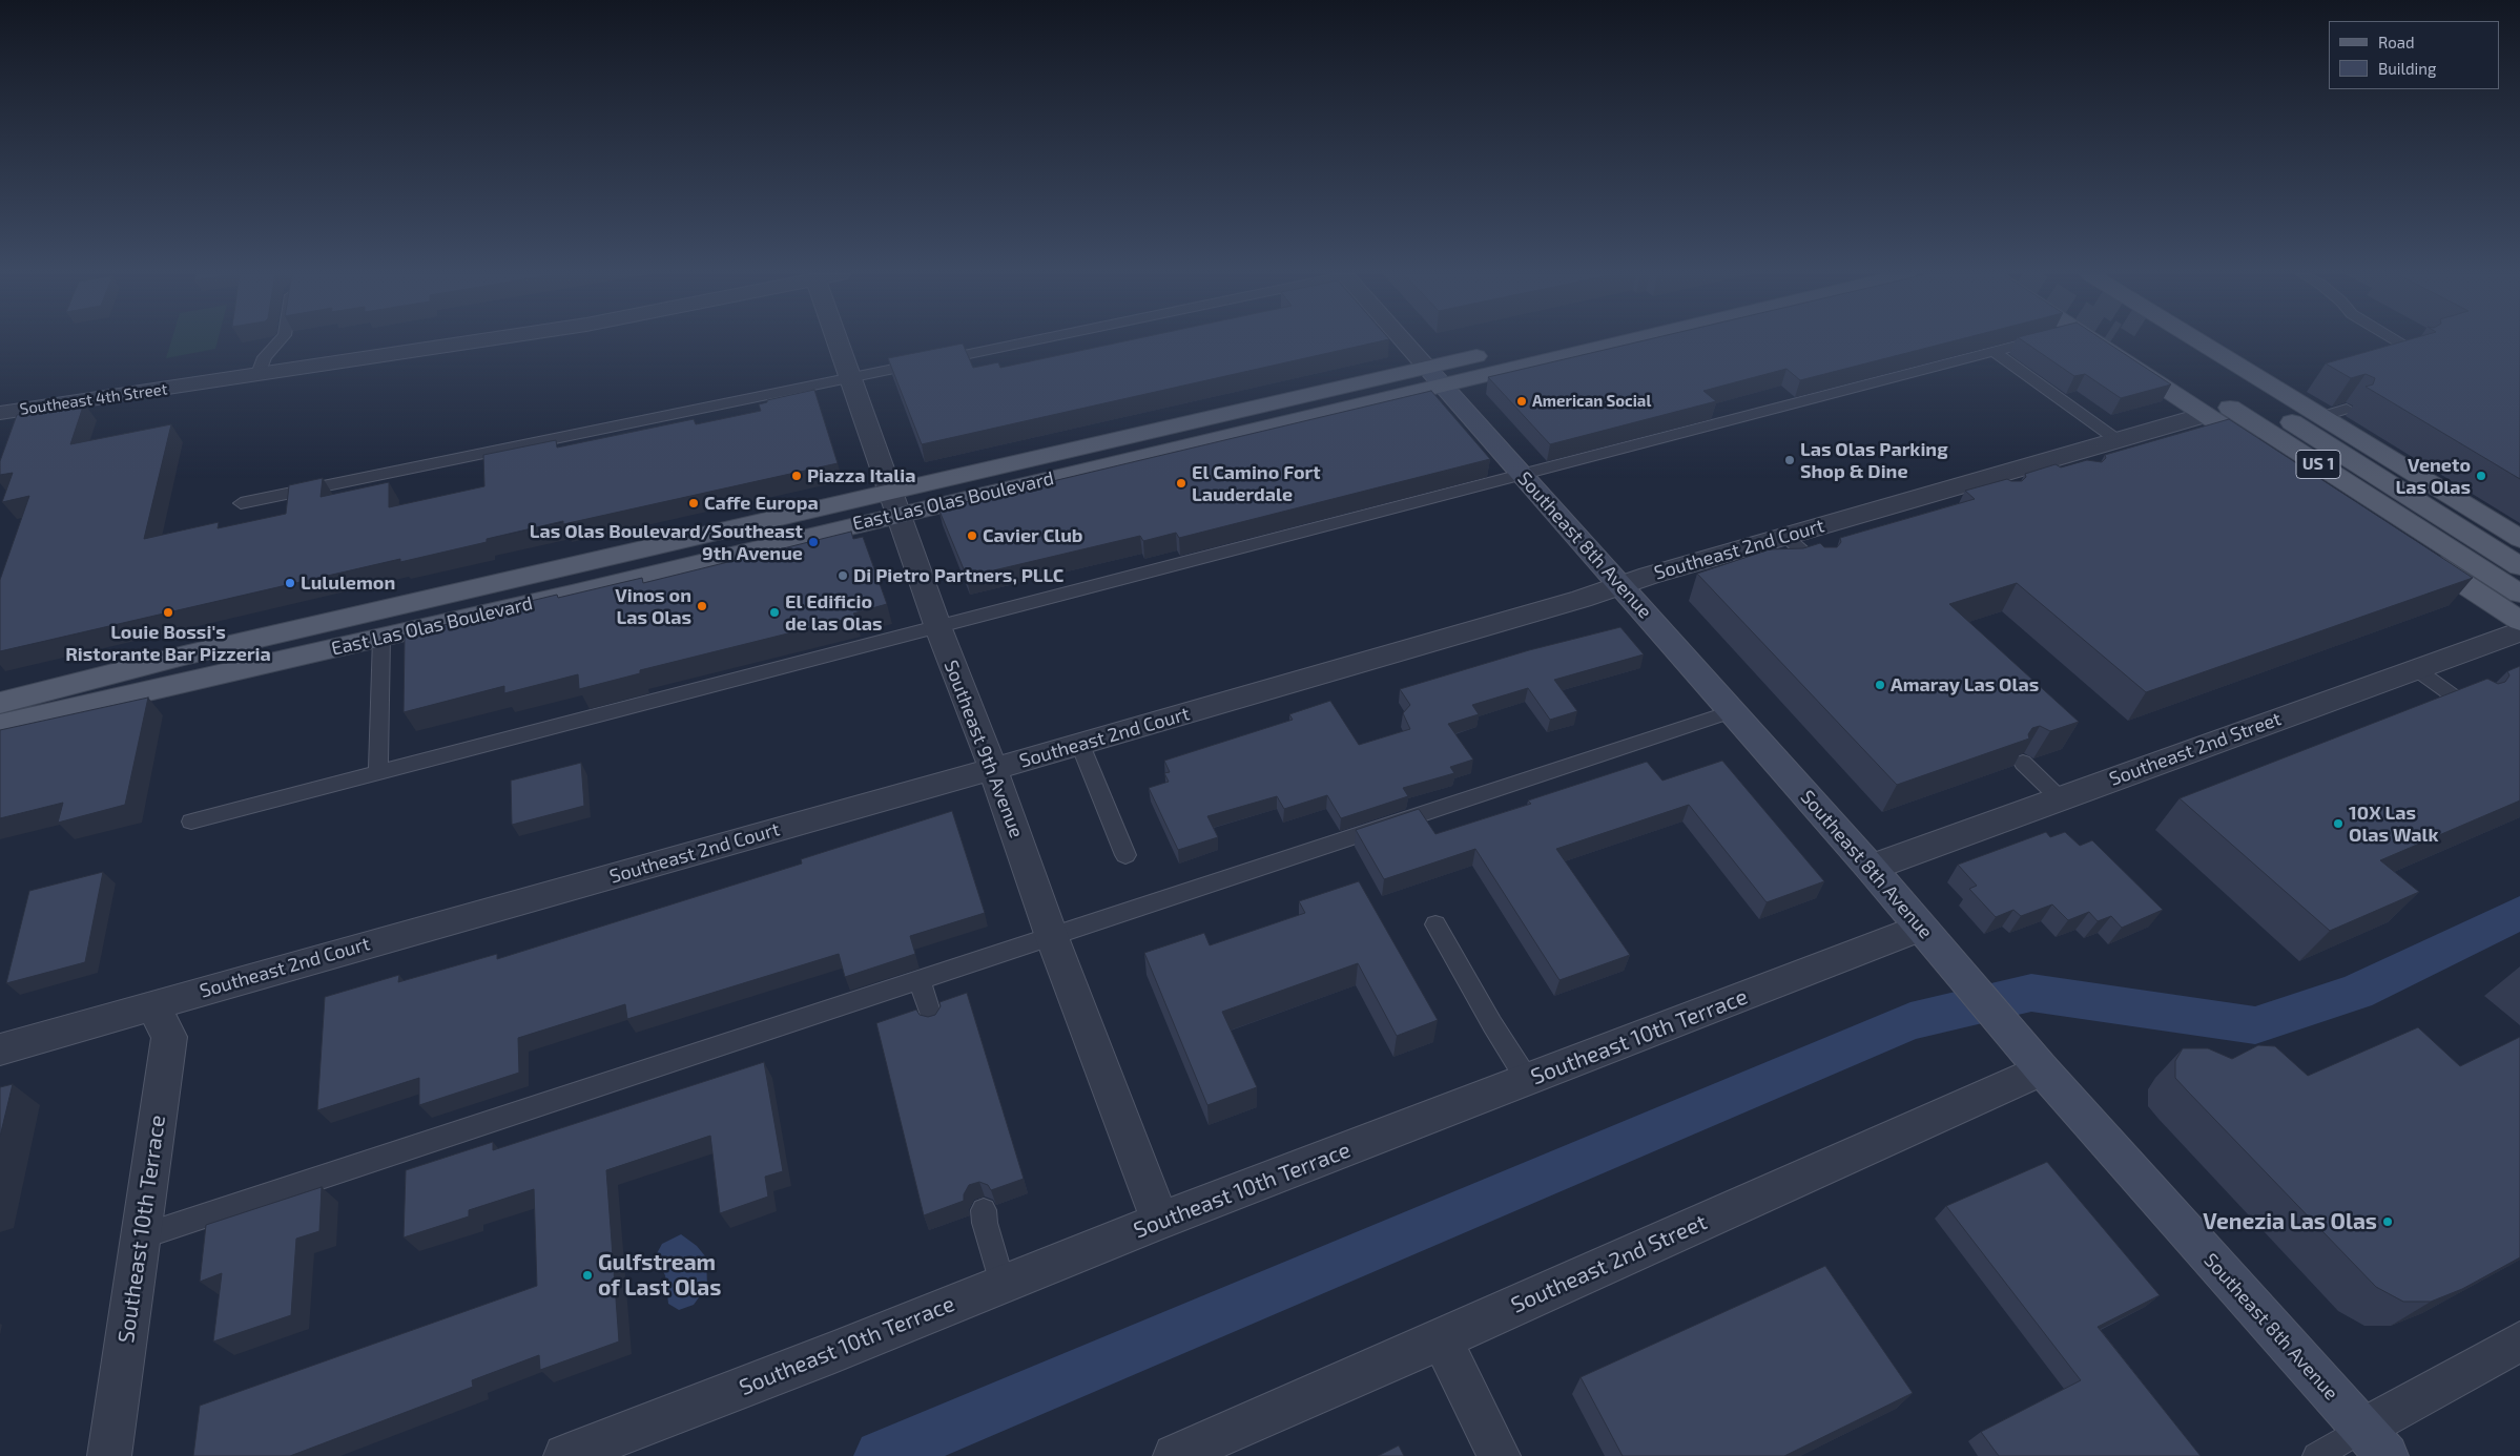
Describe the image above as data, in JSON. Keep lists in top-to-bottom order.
{
  "streets": {
    "main road": ["US 1", "East Las Olas Boulevard", "Southeast 8th Avenue"],
    "street": [
      "Southeast 4th Street",
      "Southeast 2nd Court",
      "Southeast 9th Avenue",
      "Southeast 2nd Street",
      "Southeast 10th Terrace"
    ]
  },
  "crossings": [
    ["East Las Olas Boulevard", "Southeast 8th Avenue"],
    ["East Las Olas Boulevard", "Southeast 9th Avenue"],
    ["Southeast 8th Avenue", "Southeast 2nd Court"],
    ["Southeast 8th Avenue", "Southeast 2nd Street"],
    ["Southeast 8th Avenue", "Southeast 10th Terrace"],
    ["Southeast 2nd Court", "Southeast 9th Avenue"],
    ["Southeast 2nd Court", "Southeast 10th Terrace"],
    ["Southeast 9th Avenue", "Southeast 10th Terrace"]
  ],
  "places": [
    "American Social",
    "Las Olas Parking Shop & Dine",
    "Piazza Italia",
    "Veneto Las Olas",
    "El Camino Fort Lauderdale",
    "Caffe Europa",
    "Cavier Club",
    "Las Olas Boulevard/Southeast 9th Avenue",
    "Di Pietro Partners, PLLC",
    "Lululemon",
    "Vinos on Las Olas",
    "Louie Bossi's Ristorante Bar Pizzeria",
    "El Edificio de las Olas",
    "Amaray Las Olas",
    "10X Las Olas Walk",
    "Venezia Las Olas",
    "Gulfstream of Last Olas"
  ],
  "legend": ["Road", "Building"]
}
